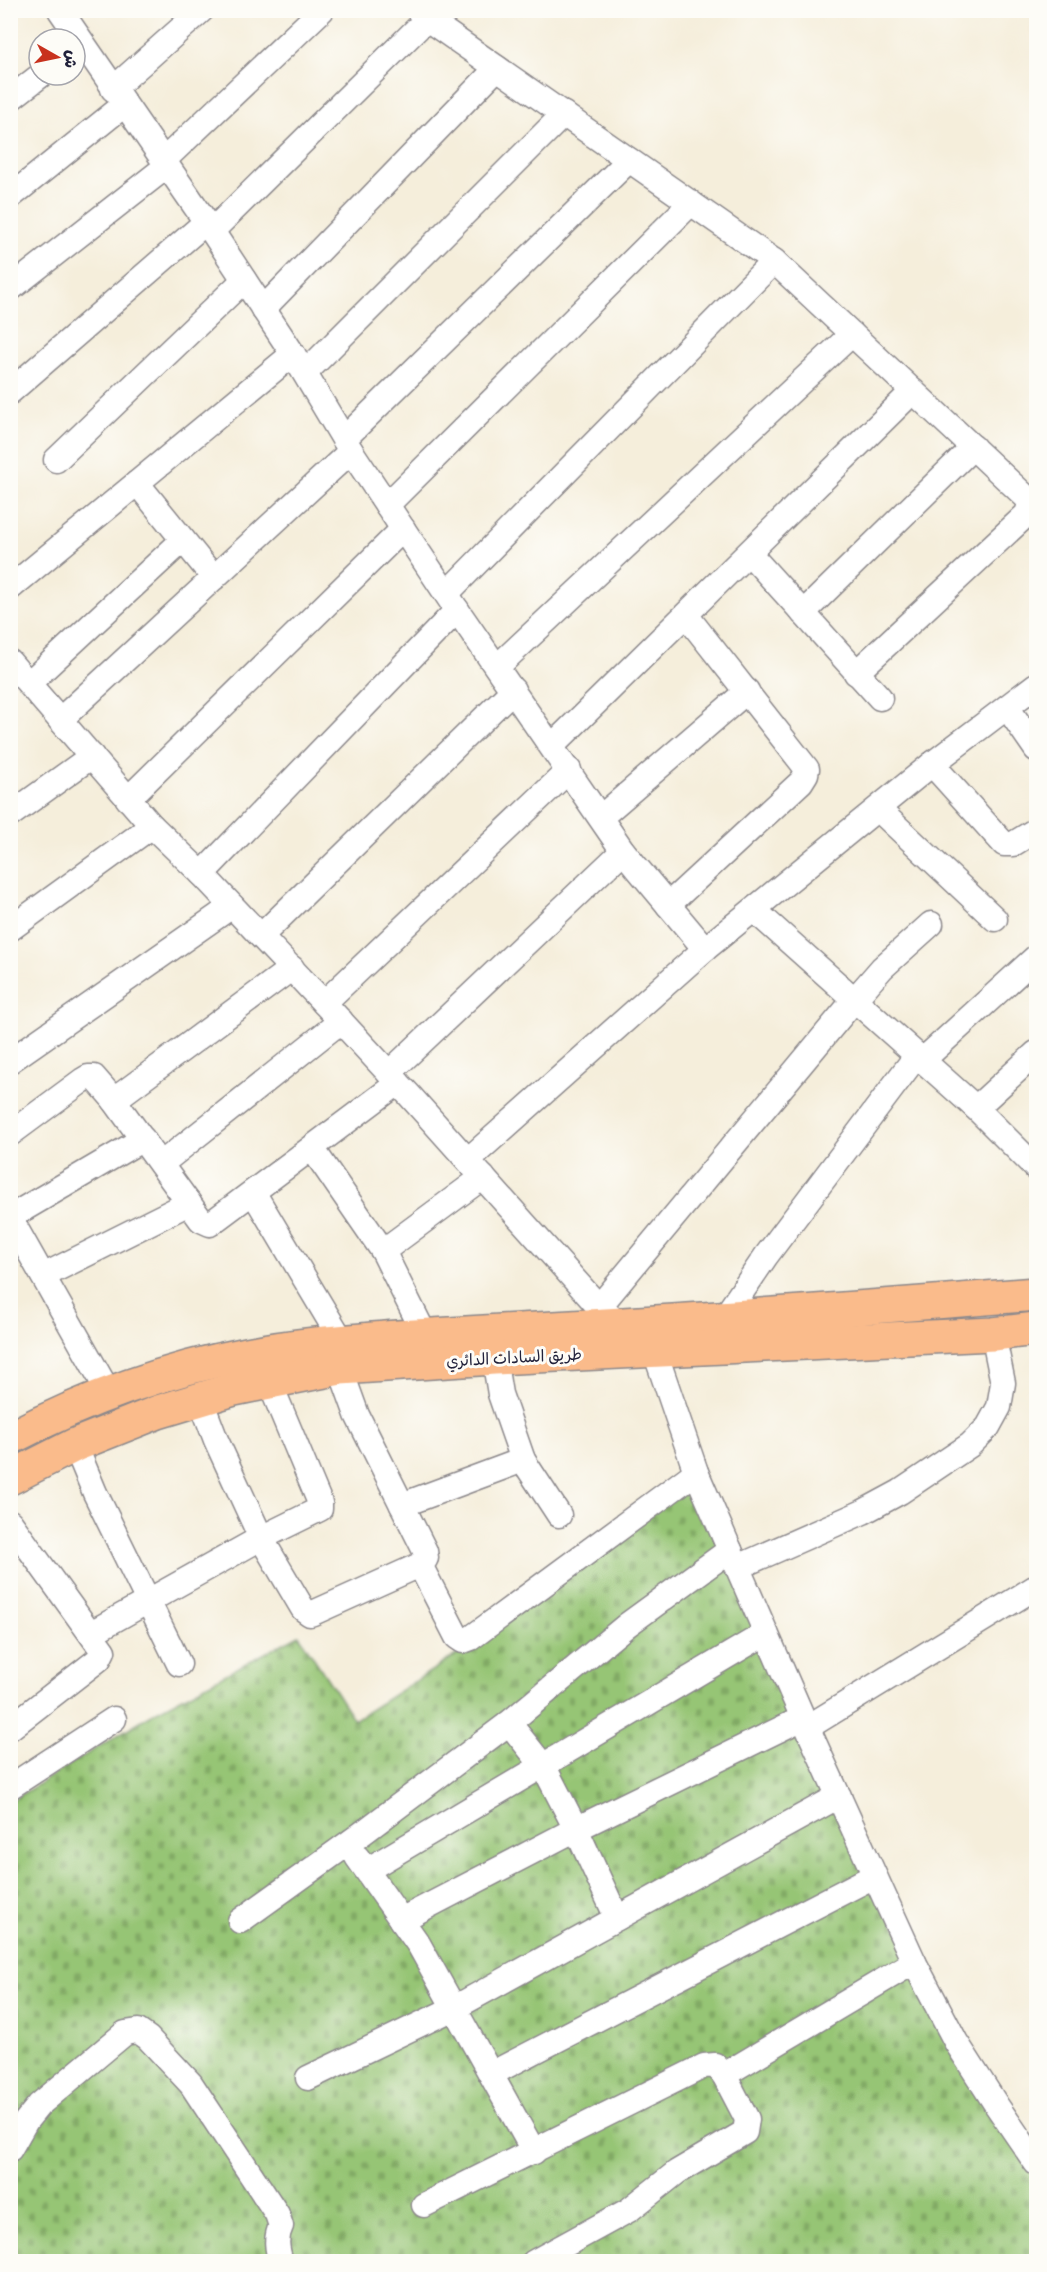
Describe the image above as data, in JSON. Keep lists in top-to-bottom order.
{
  "streets": {
    "highway": ["طريق السادات الدائري"]
  },
  "north": "right"
}
